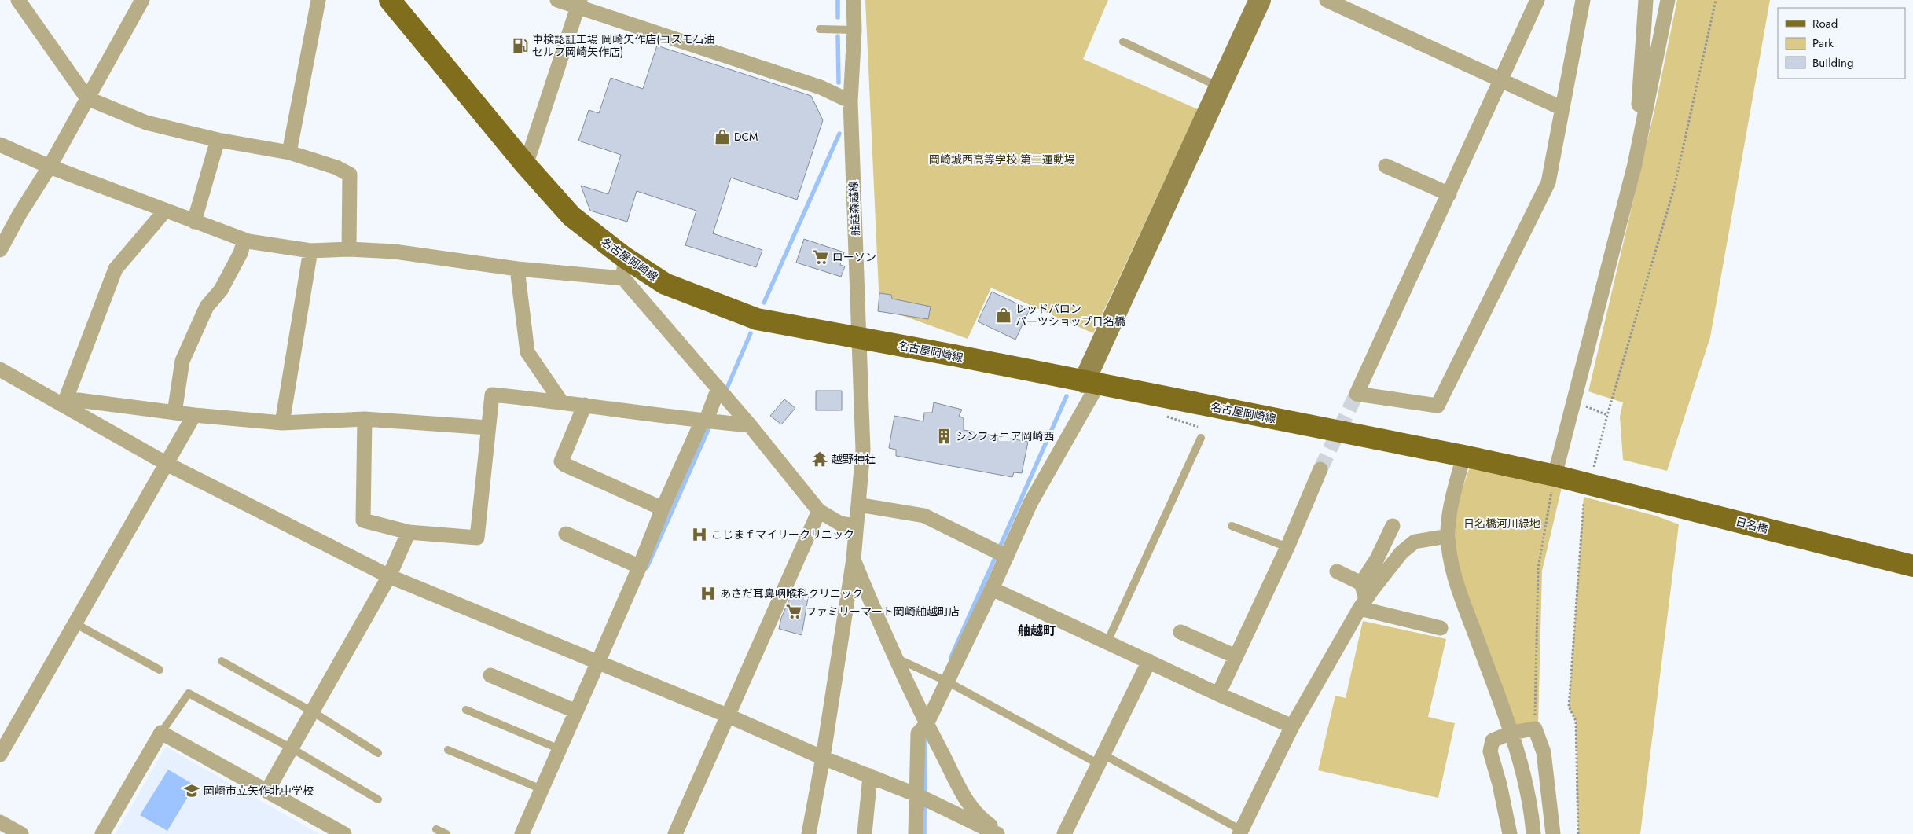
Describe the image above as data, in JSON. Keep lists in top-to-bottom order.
{
  "streets": {
    "main road": ["名古屋岡崎線", "日名橋"],
    "street": ["舳越森越線"]
  },
  "crossings": [
    ["舳越森越線", "名古屋岡崎線"],
    ["名古屋岡崎線", "日名橋"]
  ],
  "districts": ["舳越町"],
  "parks": ["岡崎城西高等学校 第二運動場", "日名橋河川緑地"],
  "places": {
    "fuel station": ["車検認証工場 岡崎矢作店(コスモ石油 セルフ岡崎矢作店)"],
    "shop": ["DCM", "レッドバロン パーツショップ日名橋"],
    "supermarket": ["ローソン", "ファミリーマート岡崎舳越町店"],
    "building": ["シンフォニア岡崎西"],
    "temple": ["越野神社"],
    "hospital": ["こじまｆマイリークリニック", "あさだ耳鼻咽喉科クリニック"],
    "school or university": ["岡崎市立矢作北中学校"]
  },
  "legend": ["Road", "Park", "Building"]
}
